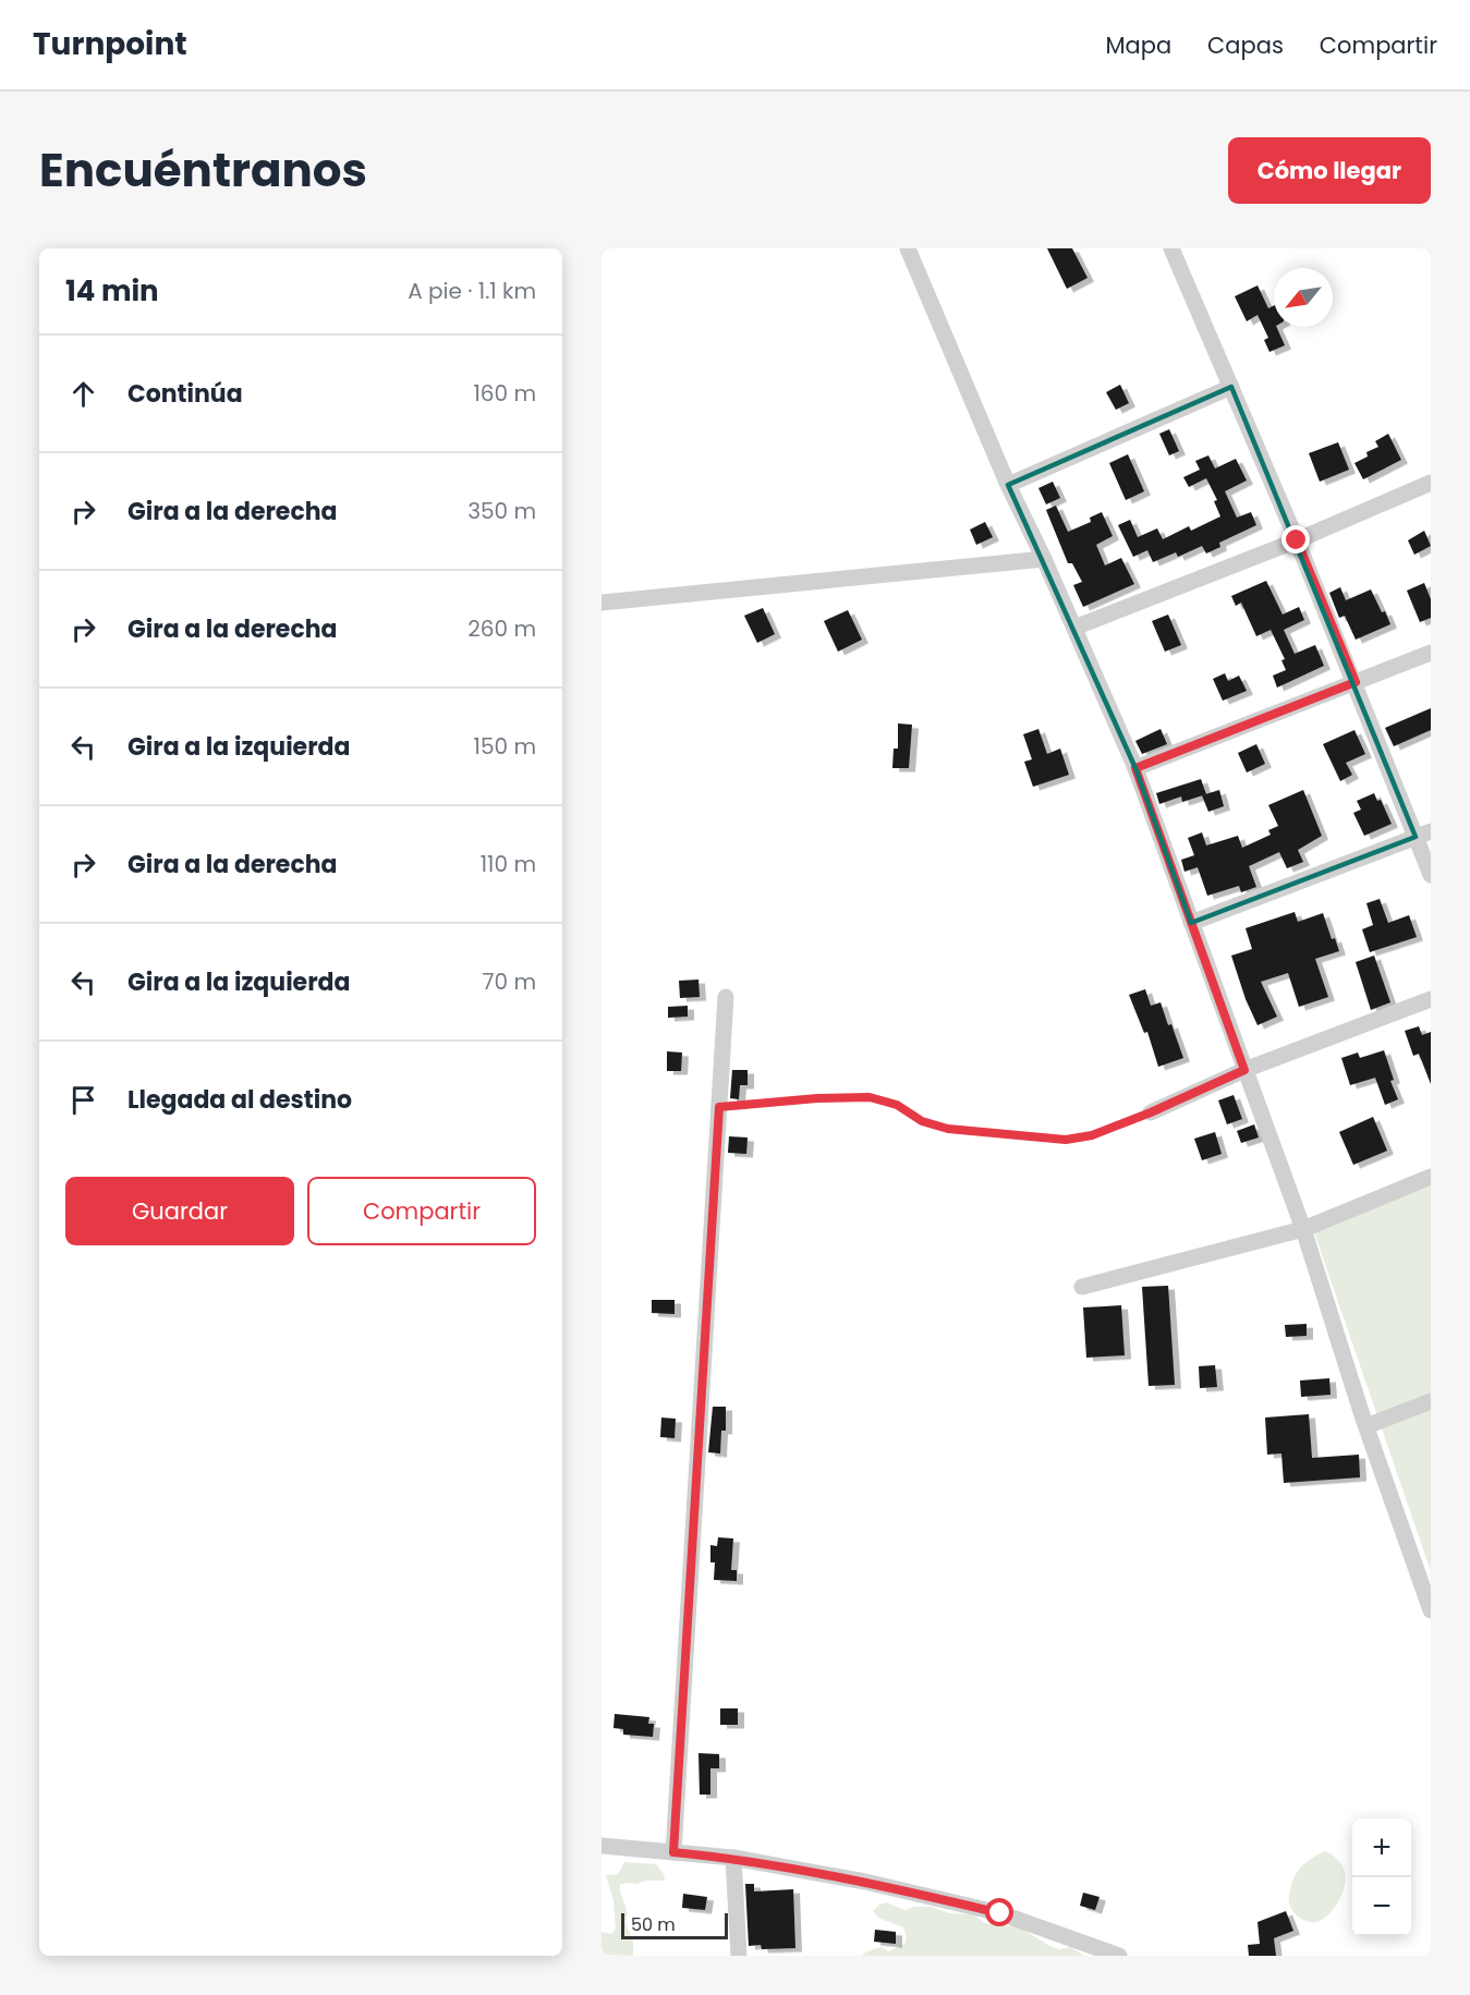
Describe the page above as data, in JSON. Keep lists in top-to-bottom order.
{
  "scale_bar": "50 m",
  "north": "bottom left",
  "page": {
    "header": "Turnpoint",
    "nav": ["Mapa", "Capas", "Compartir"],
    "title": "Encuéntranos",
    "buttons": [
      "Cómo llegar",
      ["Guardar", "Compartir"]
    ],
    "heading": ["14 min", "A pie · 1.1 km"],
    "list": [
      ["Continúa", "160 m"],
      ["Gira a la derecha", "350 m"],
      ["Gira a la derecha", "260 m"],
      ["Gira a la izquierda", "150 m"],
      ["Gira a la derecha", "110 m"],
      ["Gira a la izquierda", "70 m"],
      "Llegada al destino"
    ],
    "map_buttons": ["+", "−"],
    "scale": "50 m"
  }
}
